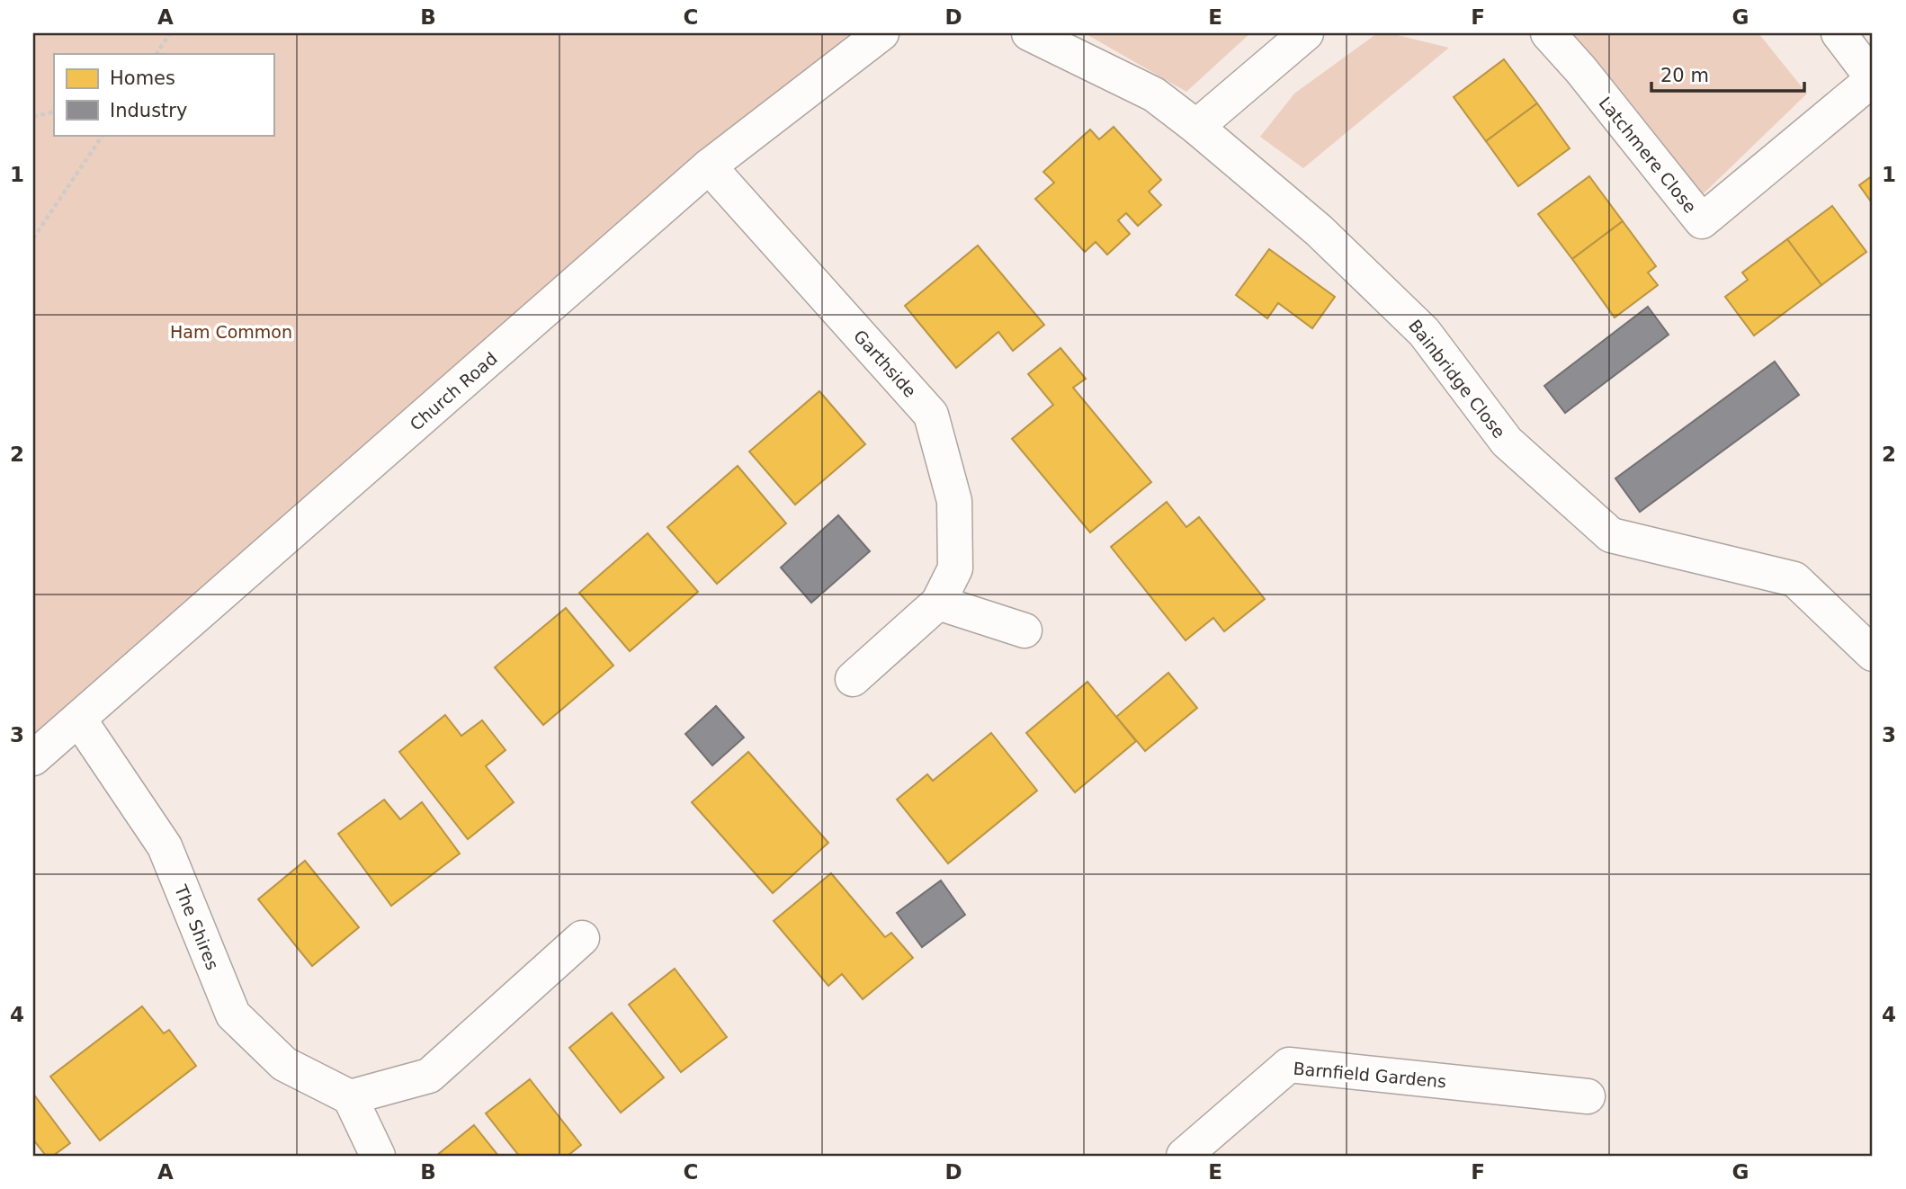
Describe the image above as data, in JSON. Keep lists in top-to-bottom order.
{
  "streets": {
    "street": [
      "Latchmere Close",
      "Garthside",
      "Bainbridge Close",
      "Church Road",
      "The Shires",
      "Barnfield Gardens"
    ]
  },
  "crossings": [
    ["Garthside", "Church Road"],
    ["Church Road", "The Shires"]
  ],
  "parks": ["Ham Common"],
  "legend": ["Homes", "Industry"],
  "scale_bar": "20 m",
  "grid": {
    "columns": [
      "A",
      "B",
      "C",
      "D",
      "E",
      "F",
      "G"
    ],
    "rows": [
      "1",
      "2",
      "3",
      "4"
    ]
  }
}
